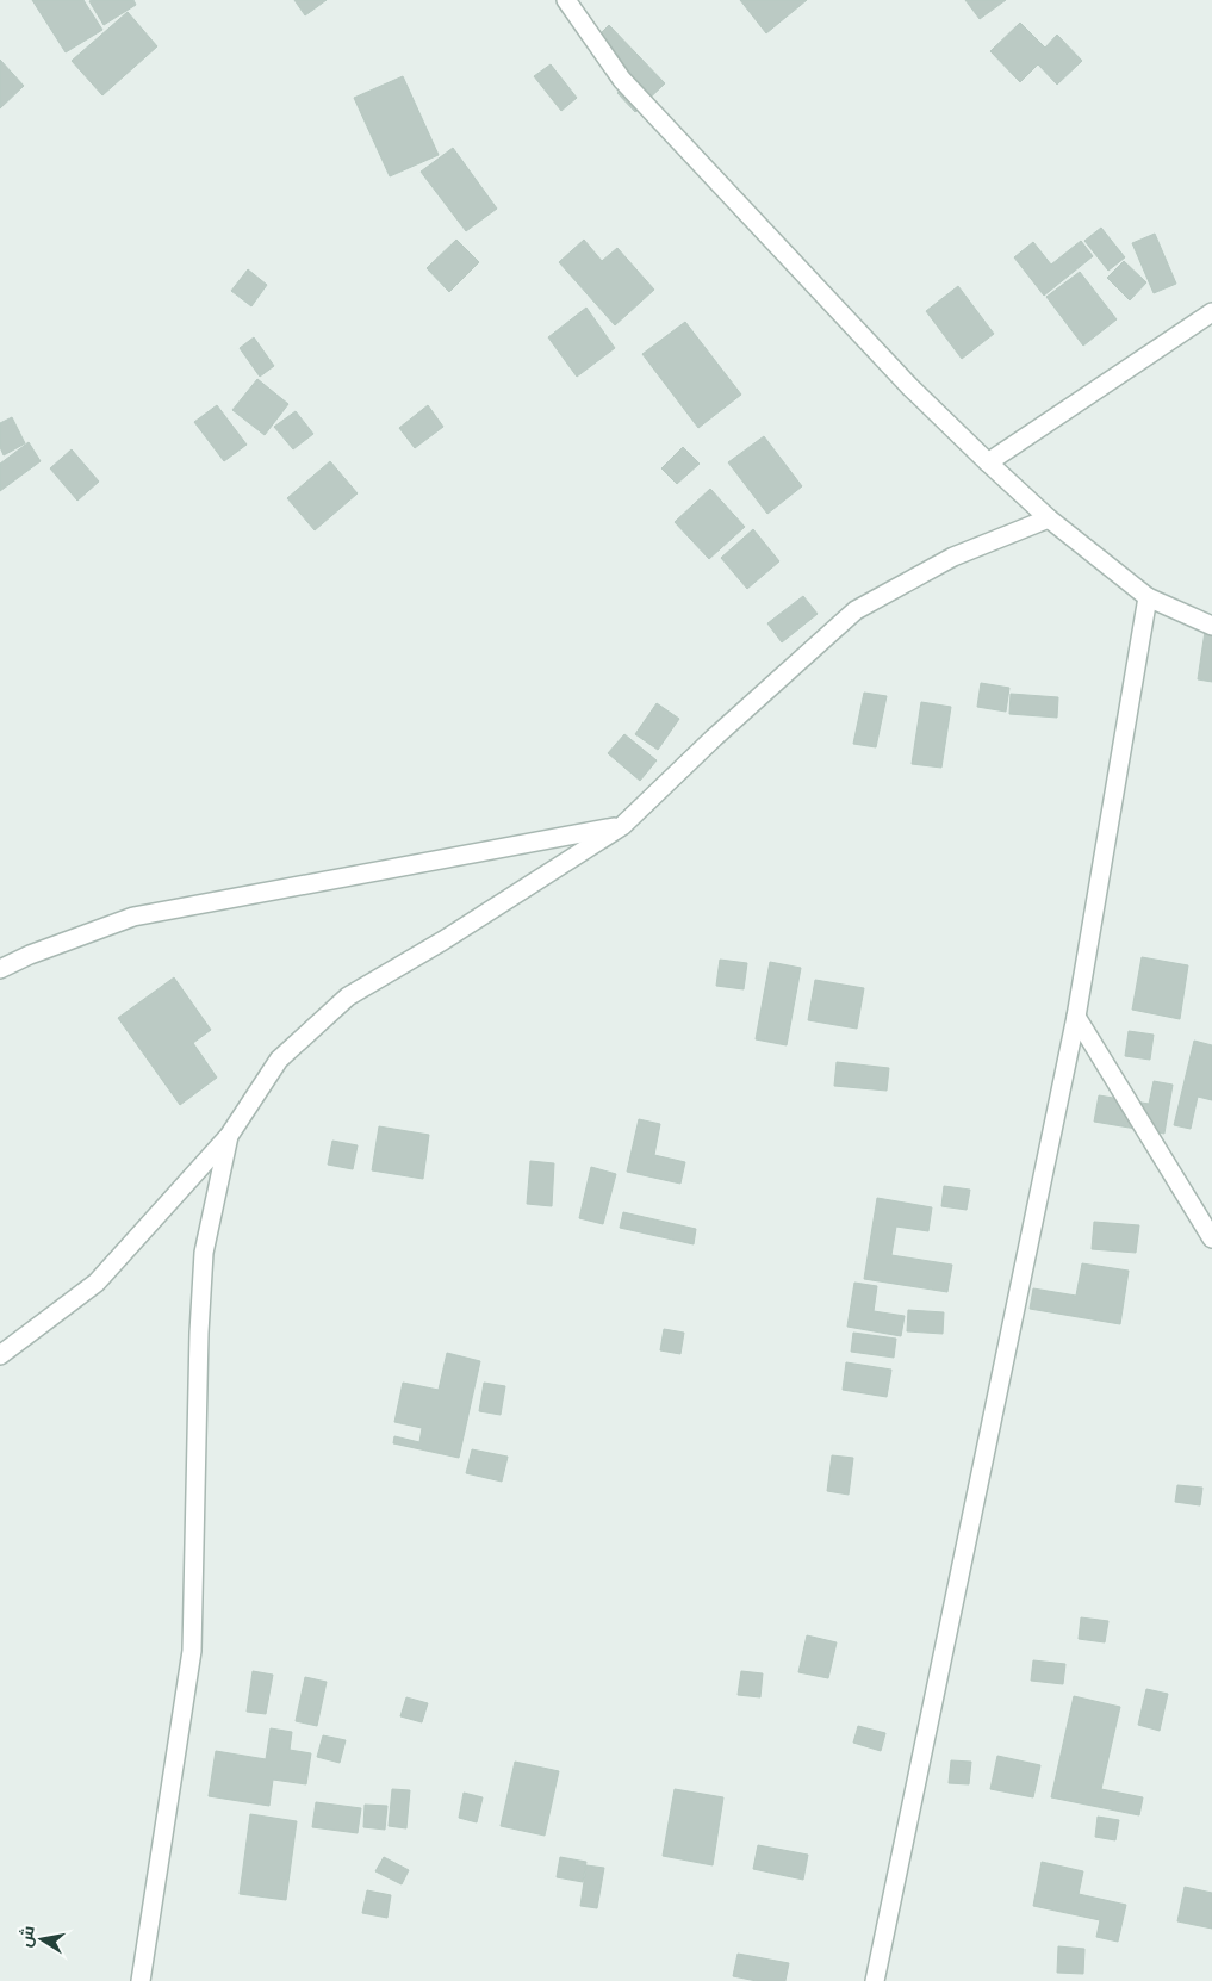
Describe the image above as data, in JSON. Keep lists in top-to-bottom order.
{
  "north": "left"
}
